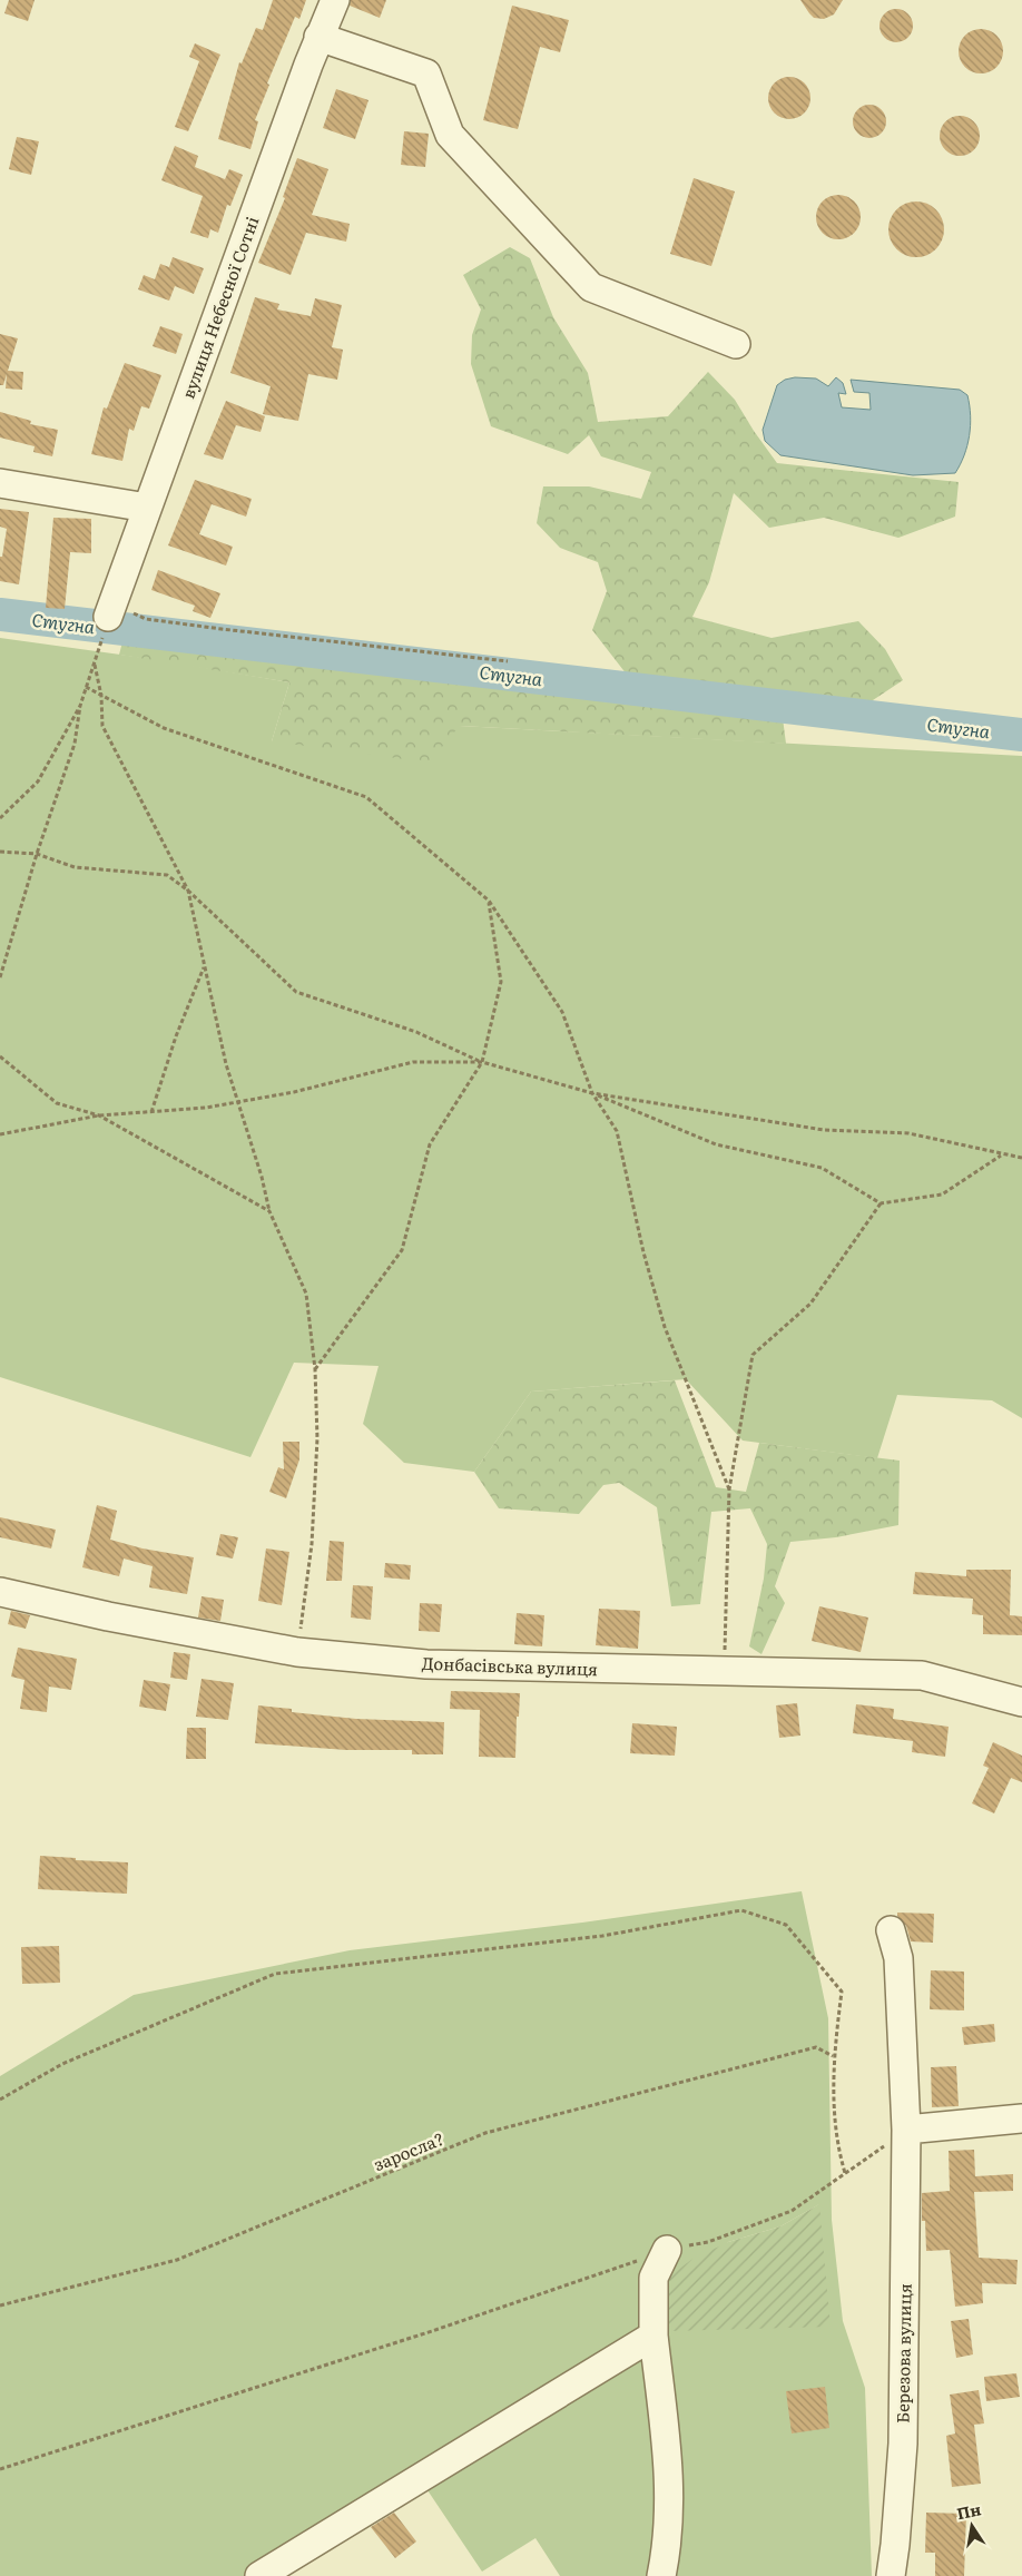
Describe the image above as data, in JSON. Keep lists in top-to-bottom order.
{
  "streets": {
    "street": ["вулиця Небесної Сотні", "Донбасівська вулиця", "Березова вулиця"],
    "path": ["заросла?"]
  },
  "water": ["Стугна"],
  "north": "top"
}
